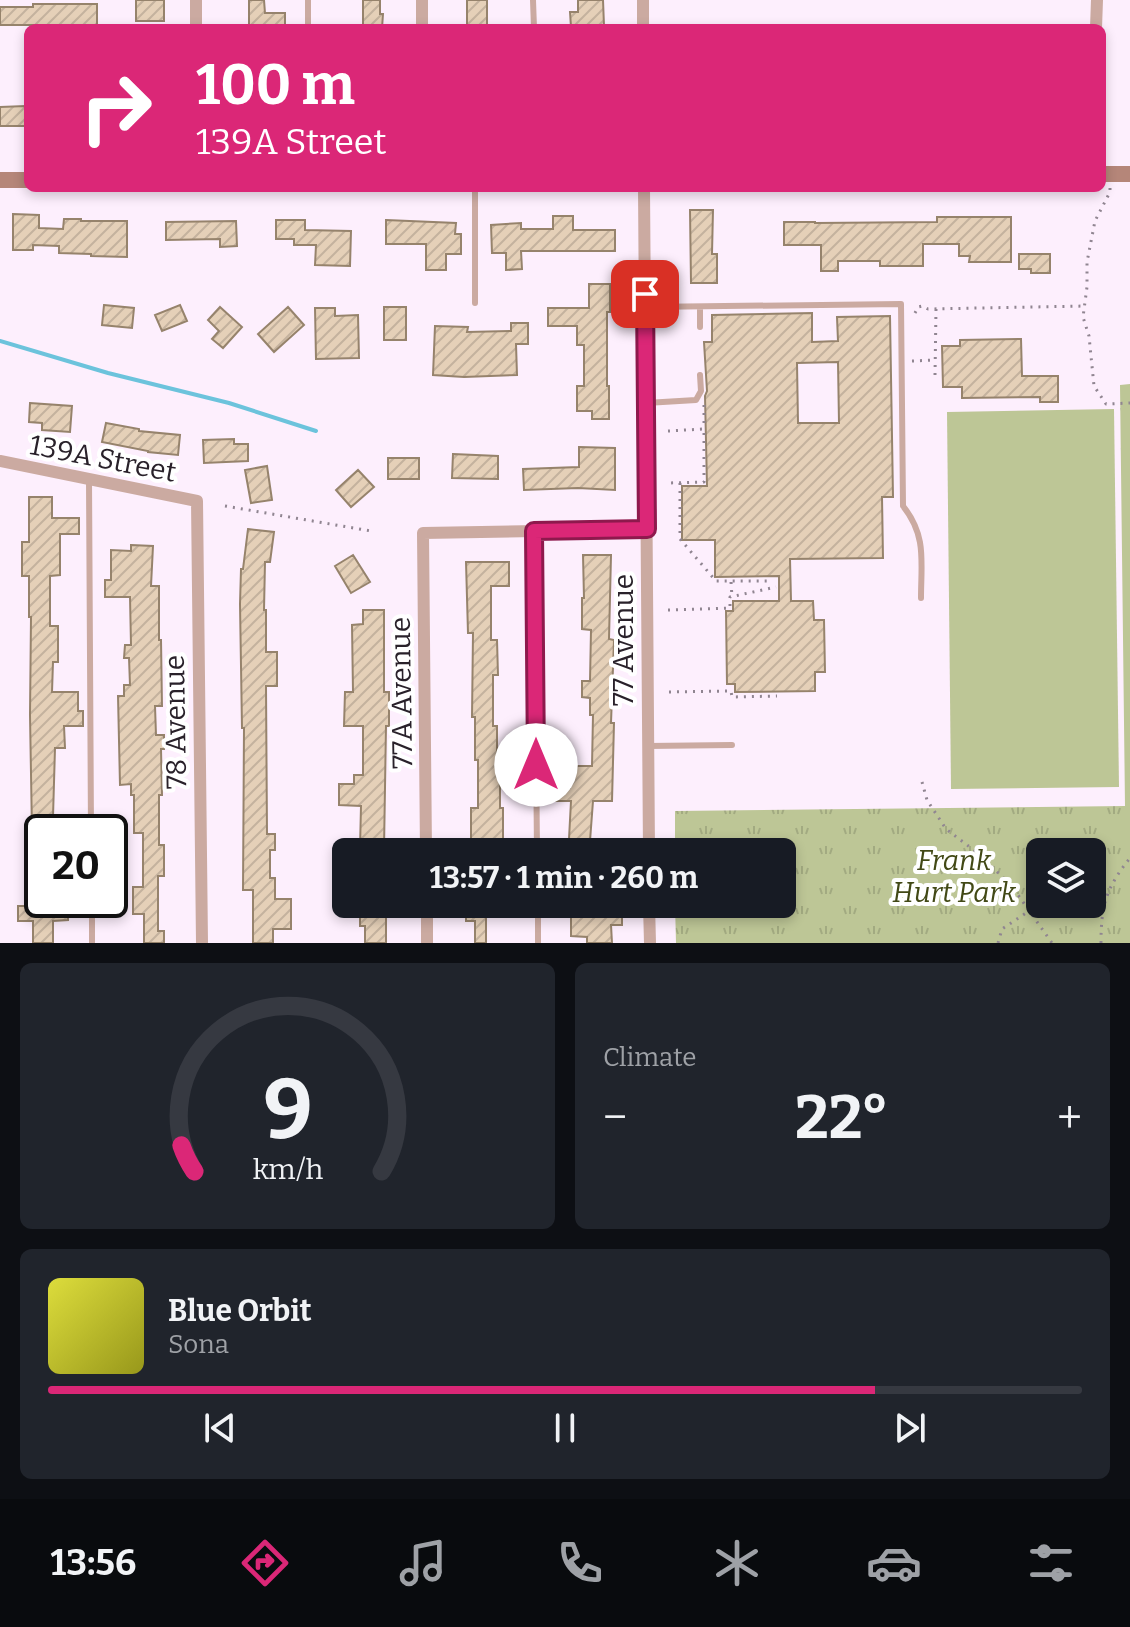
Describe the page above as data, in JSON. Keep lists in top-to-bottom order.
{
  "streets": {
    "street": [
      "139A Street",
      "77 Avenue",
      "77A Avenue",
      "78 Avenue"
    ]
  },
  "crossings": [
    ["139A Street", "78 Avenue"]
  ],
  "parks": ["Frank Hurt Park"],
  "page": {
    "turn": ["100 m", "139A Street"],
    "limit": "20",
    "trip": "13:57 · 1 min · 260 m",
    "tile": "Climate",
    "heat": ["−", "22°", "+"],
    "song": ["Blue Orbit", "Sona"],
    "tabs": "13:56",
    "gauge": ["9", "km/h"]
  }
}
